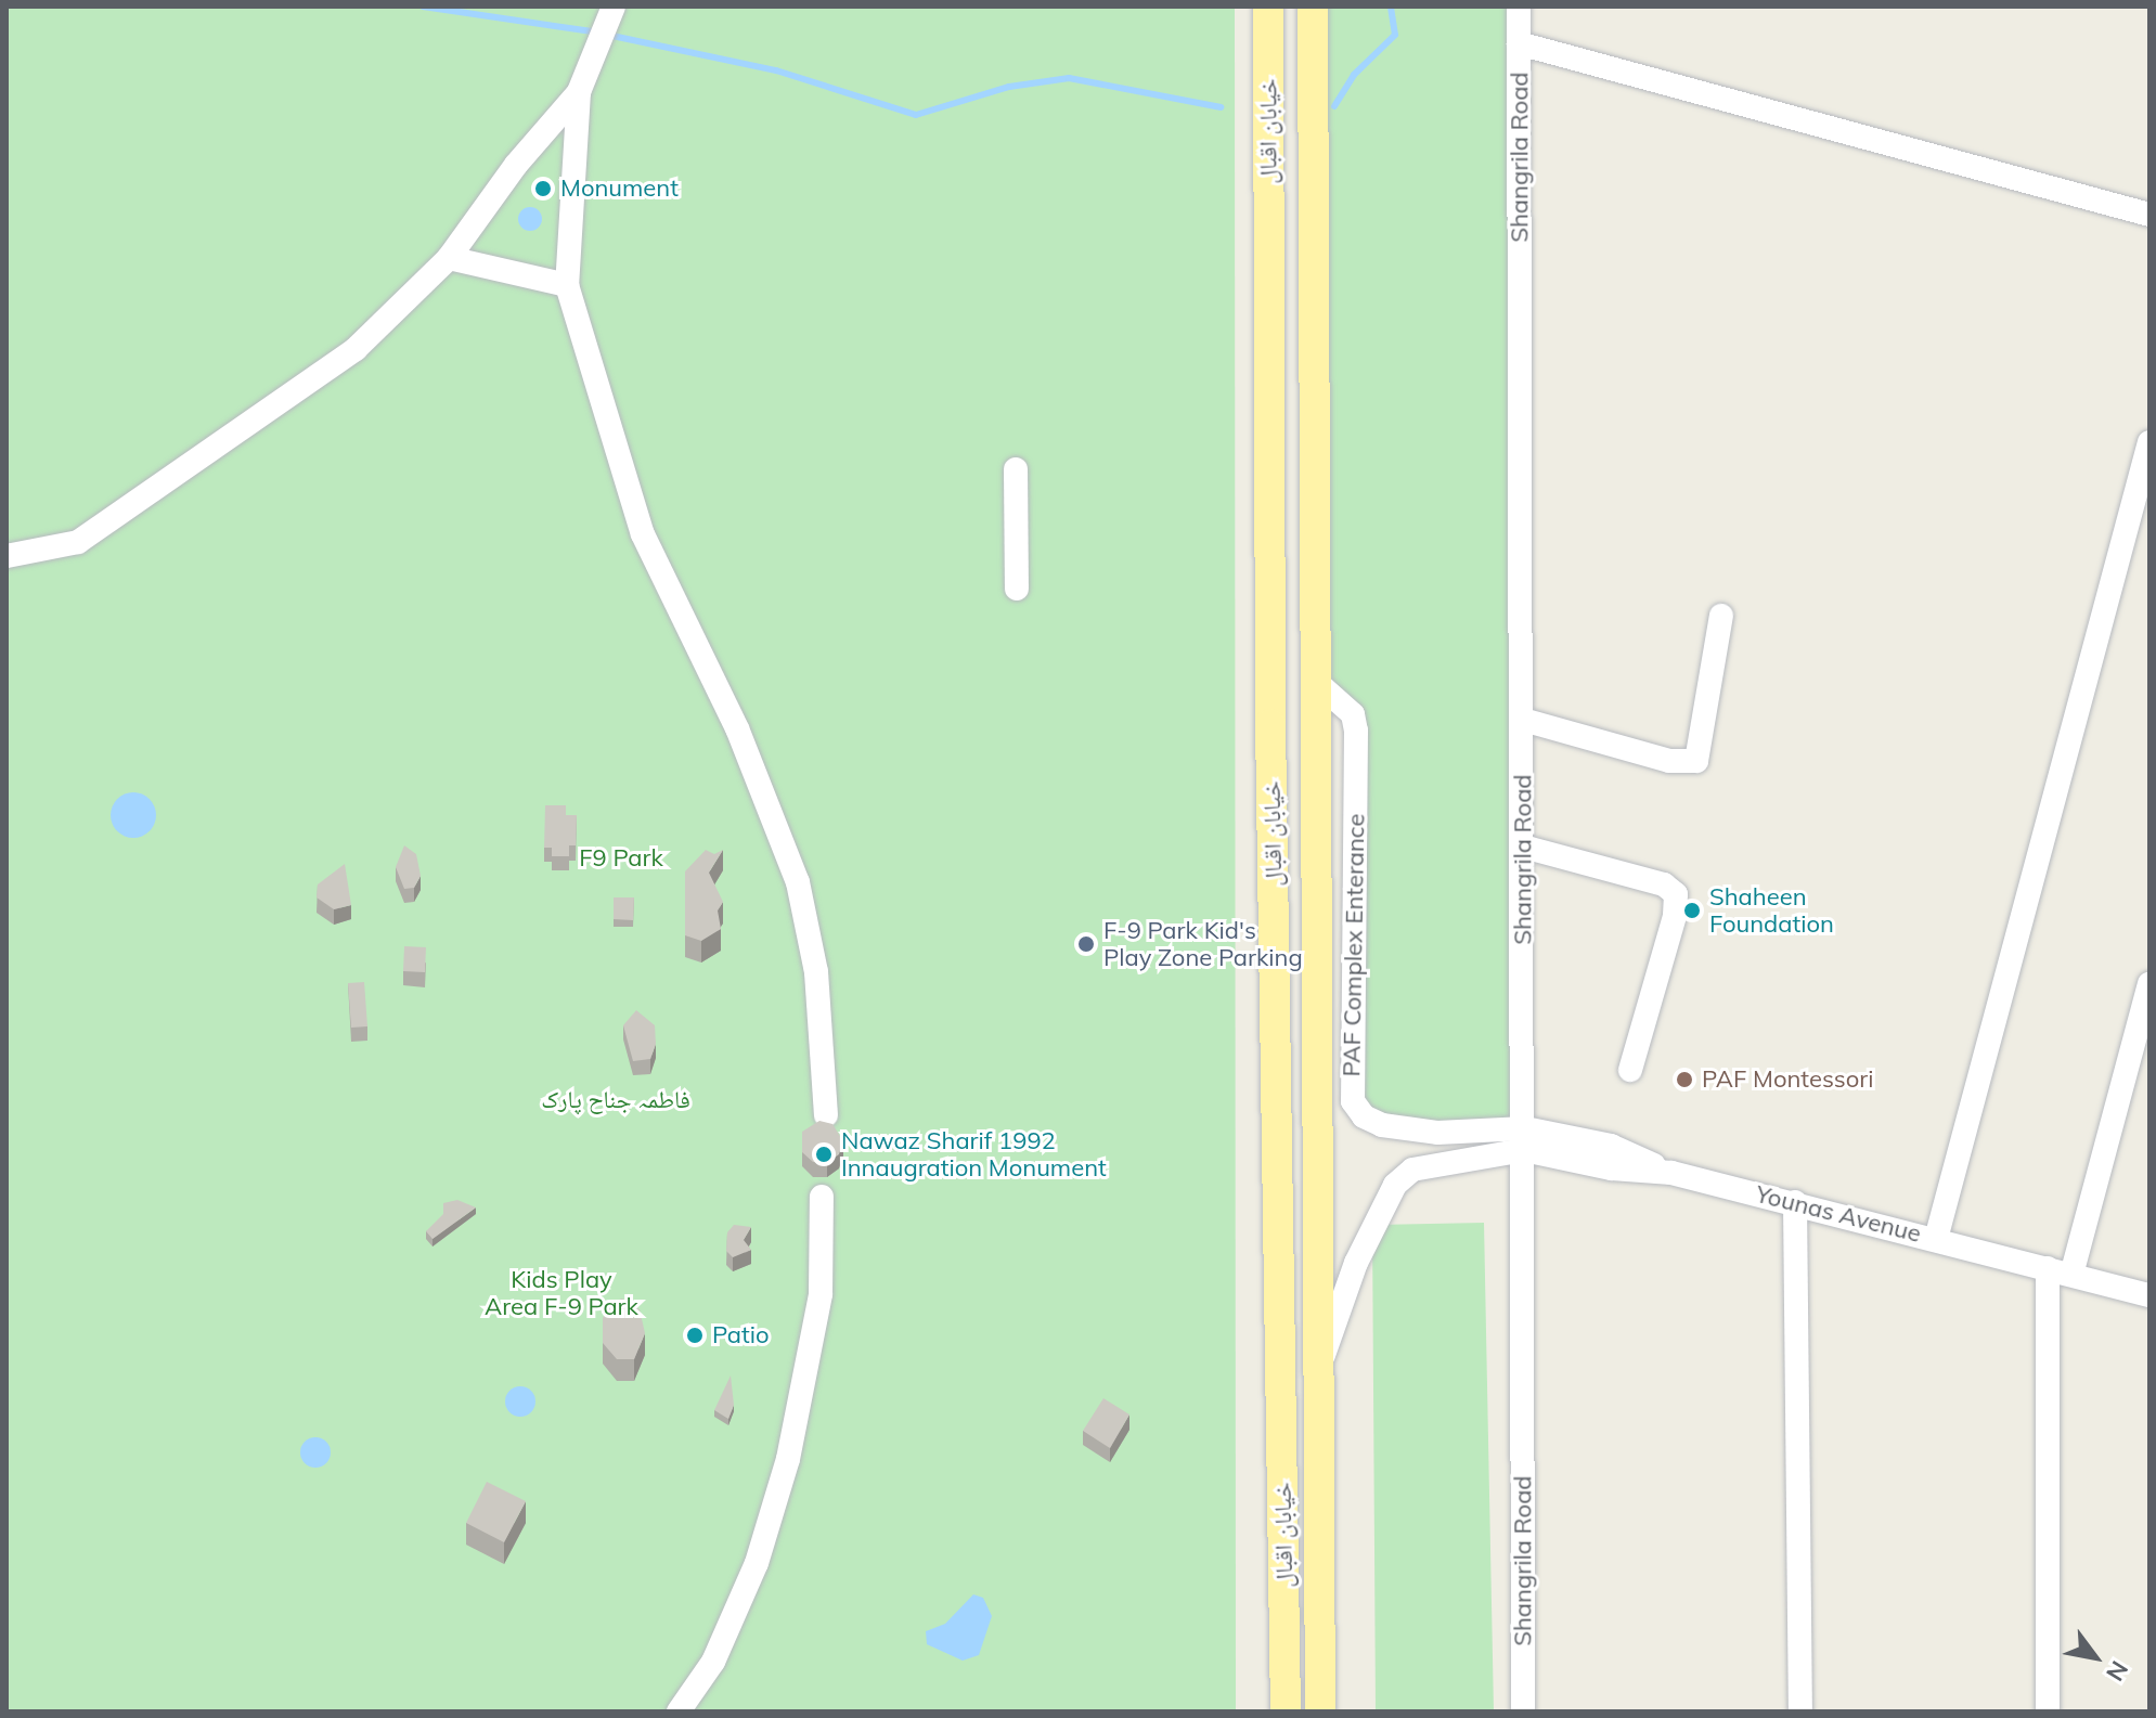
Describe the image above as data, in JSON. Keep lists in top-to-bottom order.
{
  "streets": {
    "main road": ["خیابان اقبال"],
    "street": ["Shangrila Road", "PAF Complex Enterance", "Younas Avenue"]
  },
  "crossings": [
    ["خیابان اقبال", "PAF Complex Enterance"],
    ["Shangrila Road", "PAF Complex Enterance"],
    ["PAF Complex Enterance", "Younas Avenue"]
  ],
  "parks": ["F9 Park", "فاطمہ جناح پارک", "Kids Play Area F-9 Park"],
  "places": [
    "Monument",
    "Shaheen Foundation",
    "F-9 Park Kid's Play Zone Parking",
    "PAF Montessori",
    "Nawaz Sharif 1992 Innaugration Monument",
    "Patio"
  ],
  "north": "bottom right"
}
